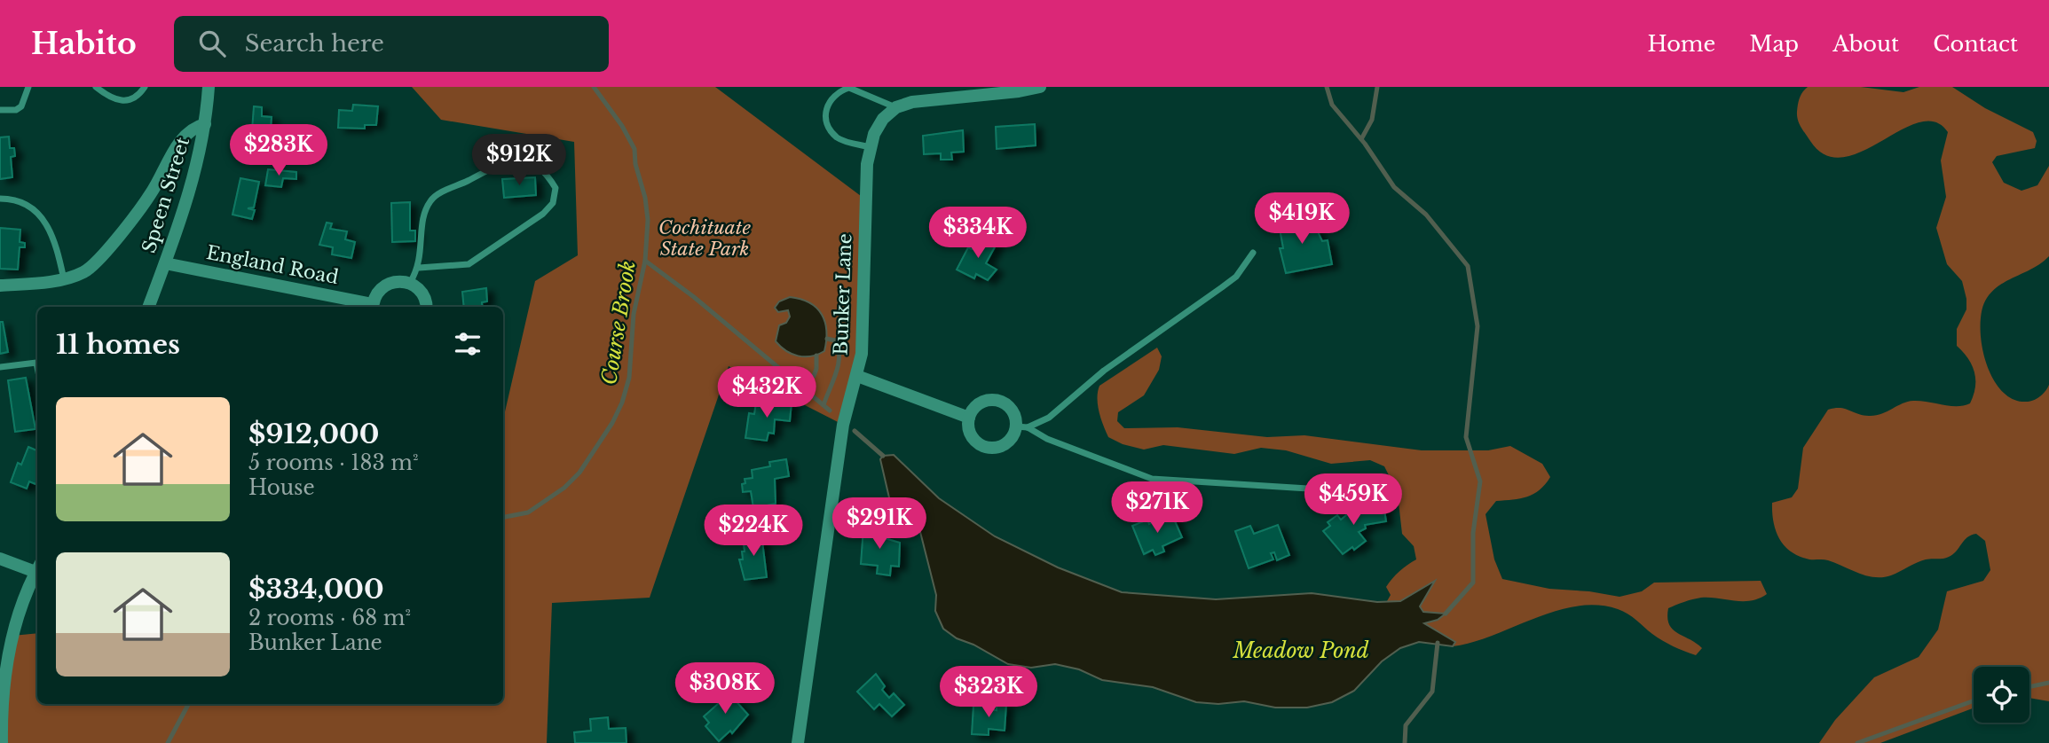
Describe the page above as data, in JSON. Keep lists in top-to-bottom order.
{
  "streets": {
    "street": ["Speen Street", "England Road", "Bunker Lane"]
  },
  "crossings": [
    ["Speen Street", "England Road"]
  ],
  "water": ["Course Brook", "Meadow Pond"],
  "parks": ["Cochituate State Park"],
  "page": {
    "header": "Habito",
    "search": "Search here",
    "nav": [
      "Home",
      "Map",
      "About",
      "Contact"
    ],
    "price": [
      "$283K",
      "$912K",
      "$419K",
      "$334K",
      "$432K",
      "$459K",
      "$271K",
      "$291K",
      "$224K",
      "$308K",
      "$323K"
    ],
    "heading": "11 homes",
    "list": [
      {
        "name": "$912,000",
        "note": "5 rooms · 183 m² · House"
      },
      {
        "name": "$334,000",
        "note": "2 rooms · 68 m² · Bunker Lane"
      }
    ]
  }
}
